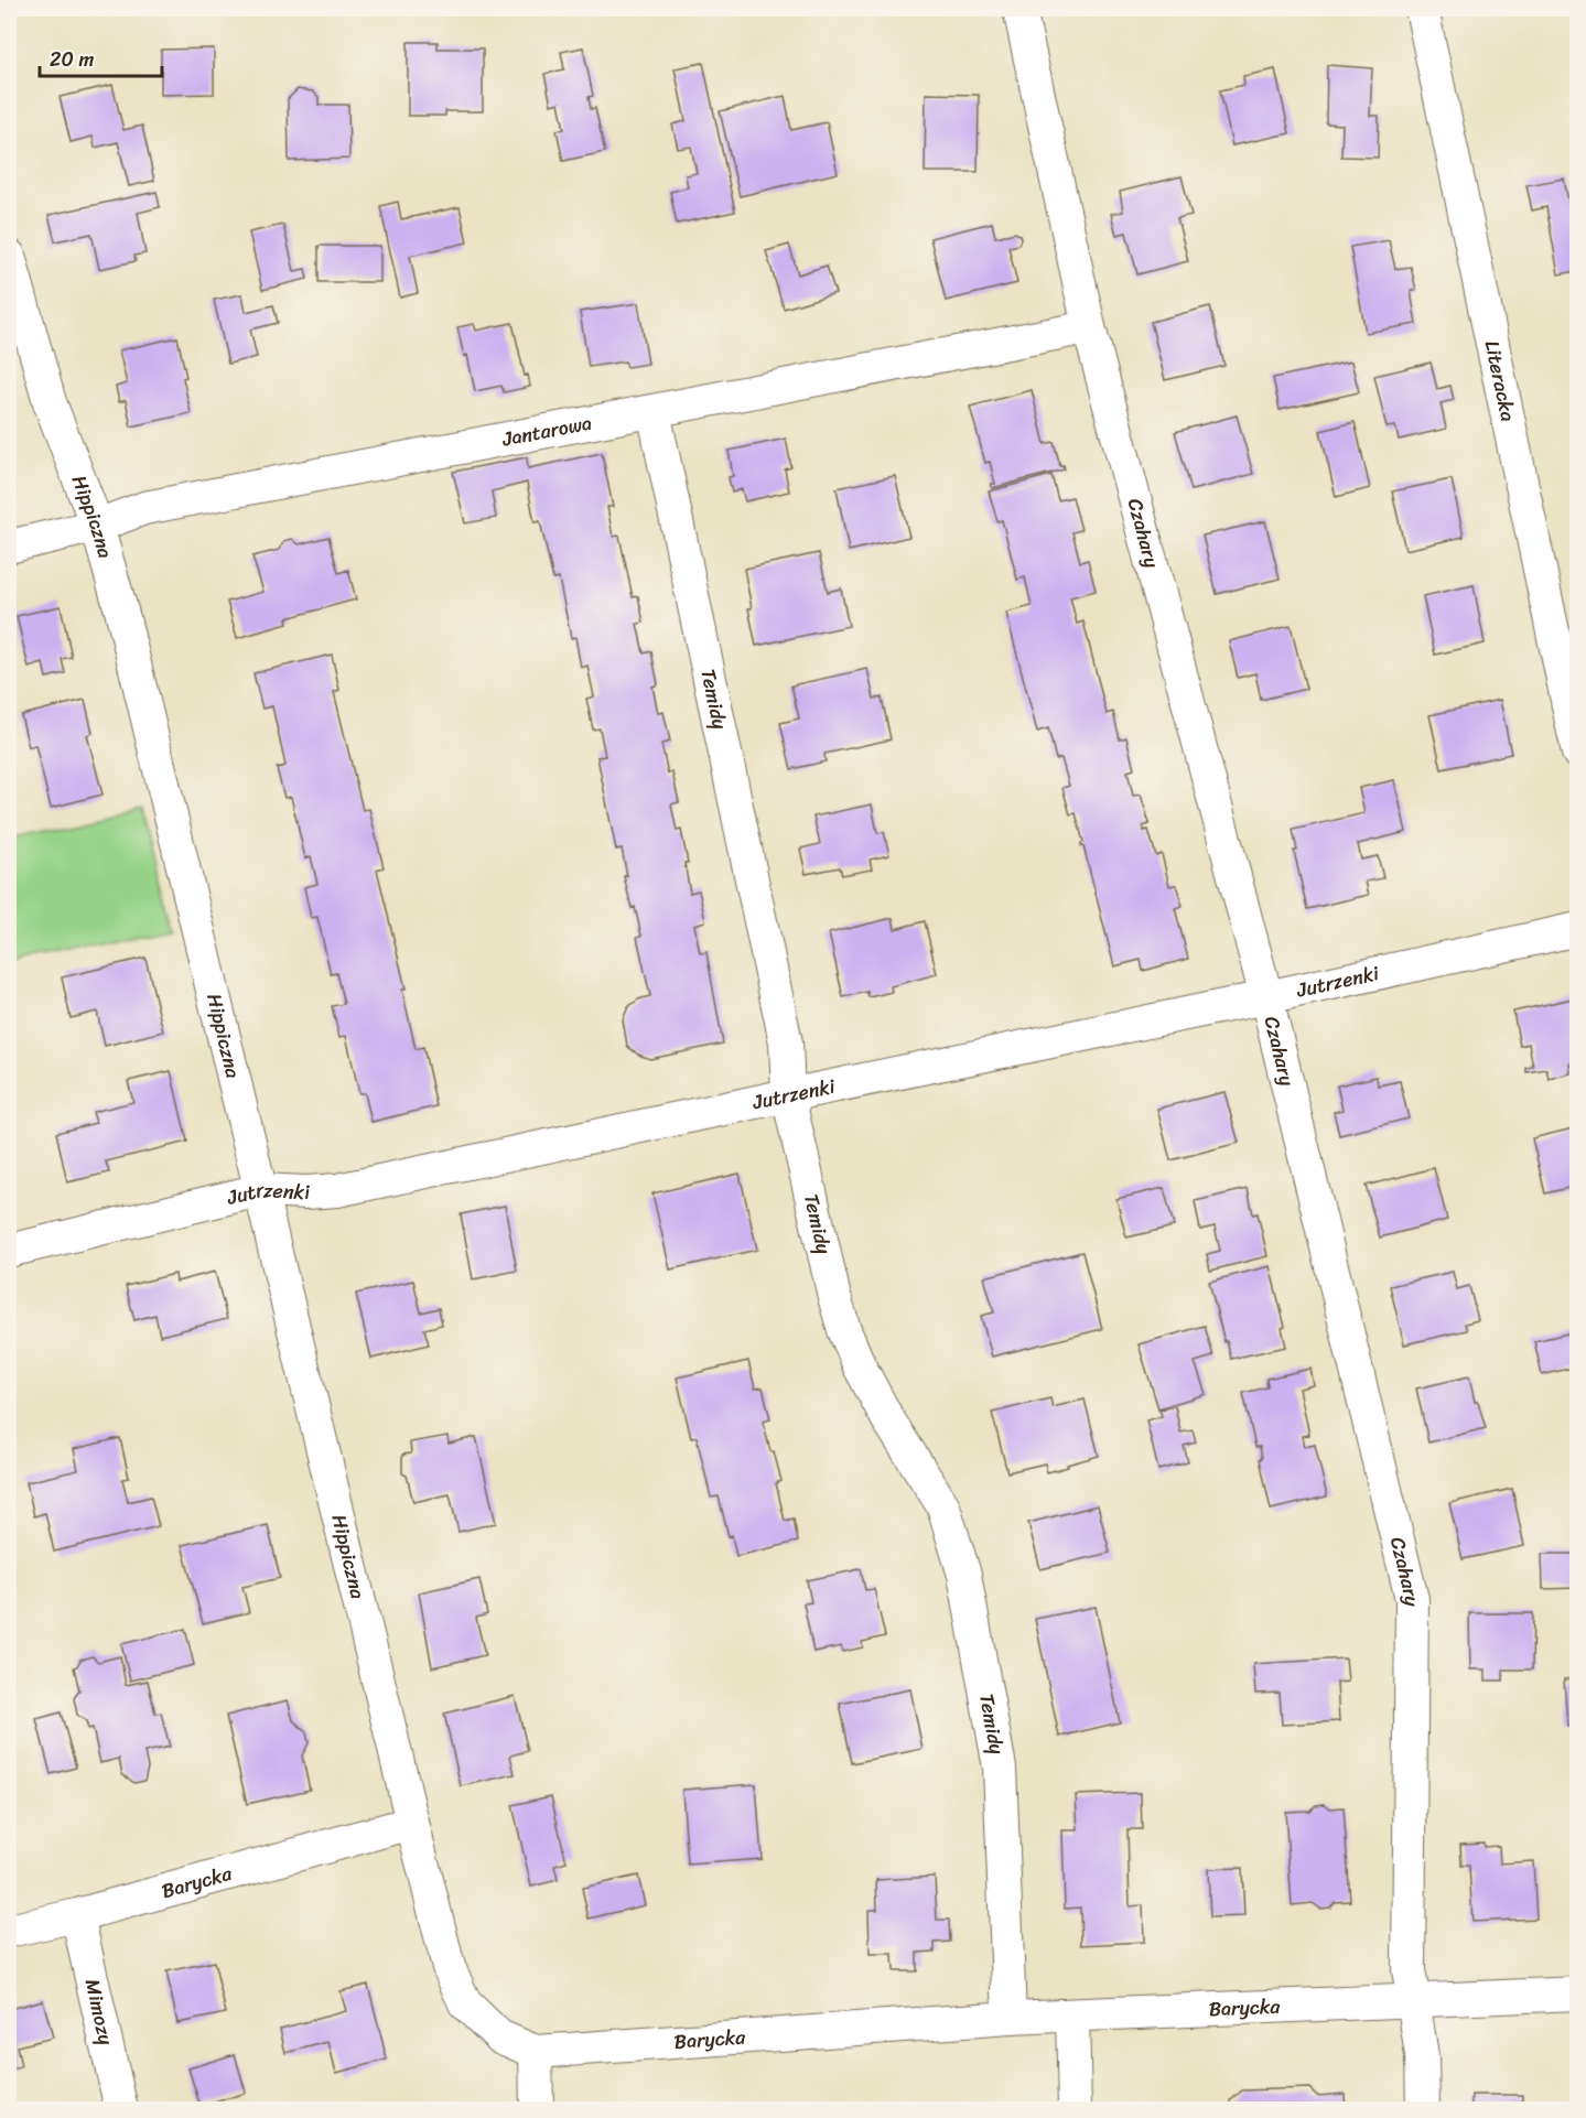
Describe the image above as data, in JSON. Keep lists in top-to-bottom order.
{
  "streets": {
    "street": [
      "Literacka",
      "Jantarowa",
      "Hippiczna",
      "Czahary",
      "Temidy",
      "Jutrzenki",
      "Barycka",
      "Mimozy"
    ]
  },
  "crossings": [
    ["Jantarowa", "Hippiczna"],
    ["Jantarowa", "Czahary"],
    ["Jantarowa", "Temidy"],
    ["Hippiczna", "Jutrzenki"],
    ["Hippiczna", "Barycka"],
    ["Czahary", "Jutrzenki"],
    ["Czahary", "Barycka"],
    ["Temidy", "Jutrzenki"],
    ["Temidy", "Barycka"],
    ["Barycka", "Mimozy"]
  ],
  "scale_bar": "20 m"
}
